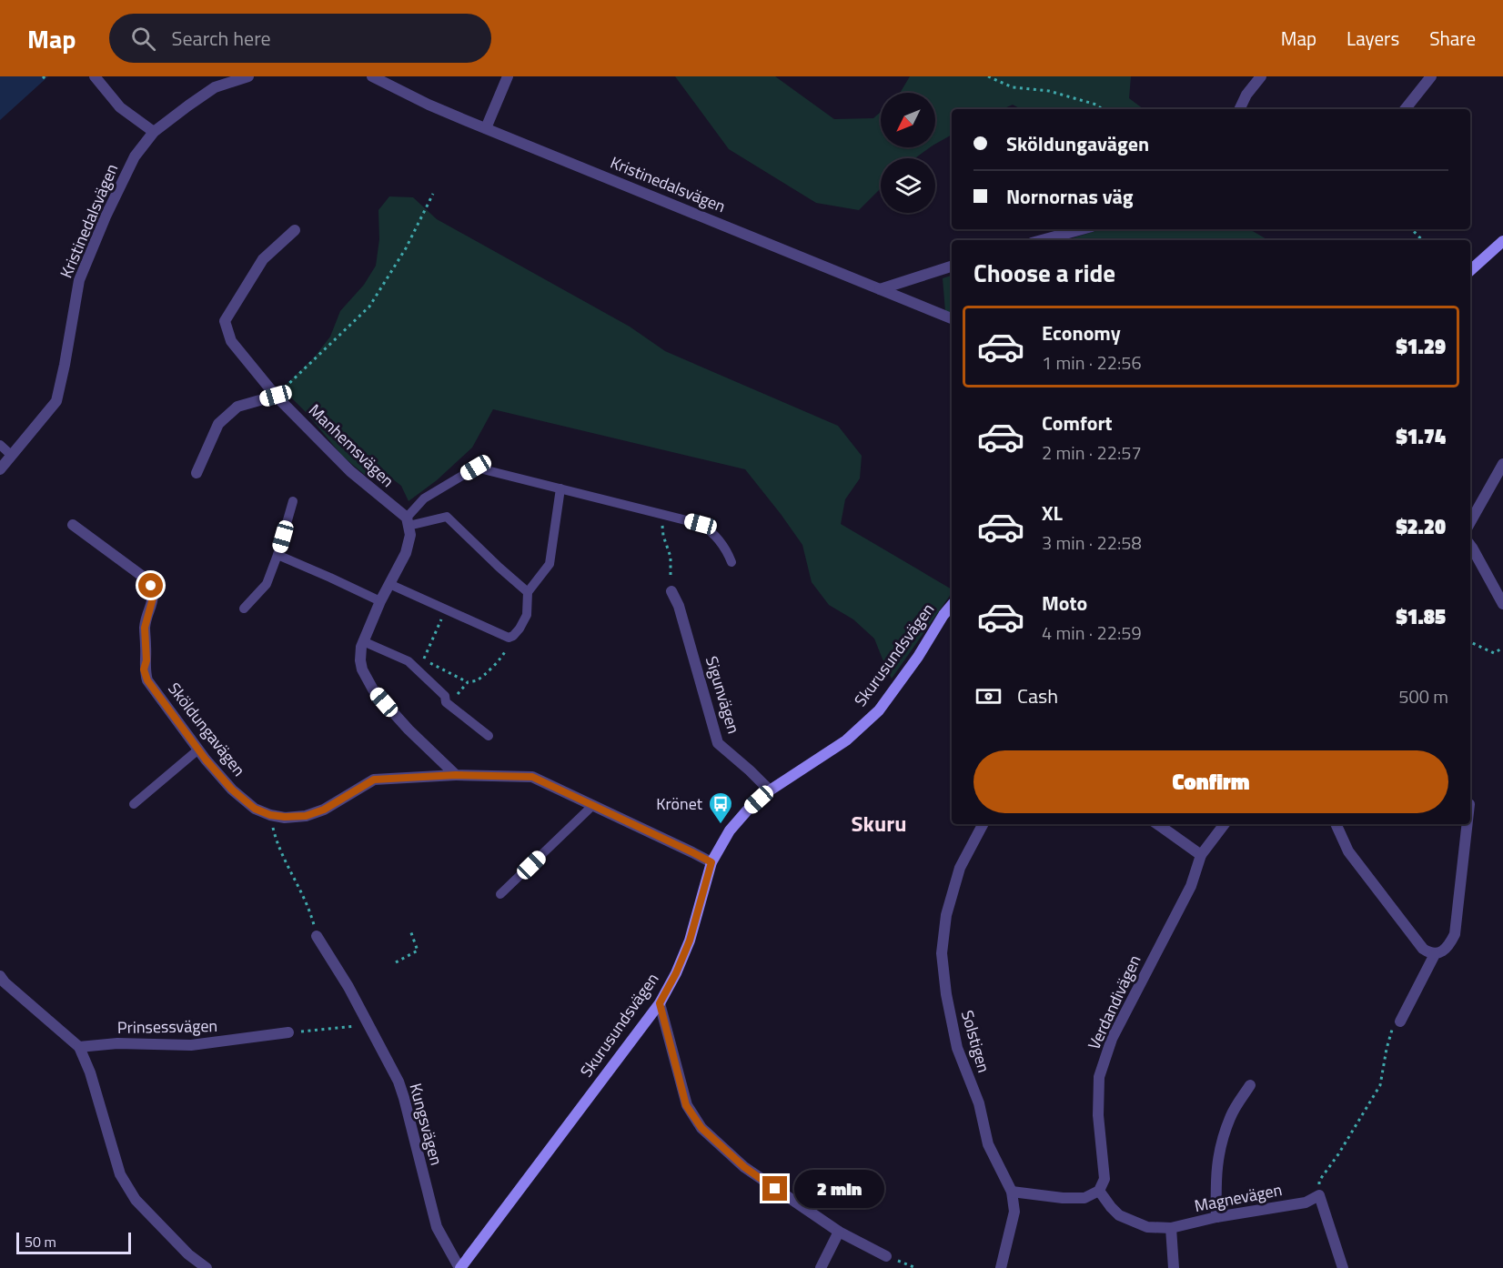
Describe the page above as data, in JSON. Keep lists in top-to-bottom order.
{
  "streets": {
    "street": [
      "Kristinedalsvägen",
      "Manhemsvägen",
      "Skurusundsvägen",
      "Sigunvägen",
      "Sköldungavägen",
      "Verdandivägen",
      "Prinsessvägen",
      "Solstigen",
      "Kungsvägen",
      "Magnevägen"
    ]
  },
  "crossings": [
    ["Skurusundsvägen", "Sigunvägen"],
    ["Skurusundsvägen", "Kungsvägen"],
    ["Verdandivägen", "Magnevägen"]
  ],
  "districts": ["Skuru"],
  "places": {
    "bus stop": ["Krönet"]
  },
  "scale_bar": "50 m",
  "north": "bottom left",
  "page": {
    "header": "Map",
    "search": "Search here",
    "nav": ["Map", "Layers", "Share"],
    "banner": ["Sköldungavägen", "Nornornas väg"],
    "heading": "Choose a ride",
    "list": [
      {
        "name": "Economy",
        "note": "1 min · 22:56",
        "value": "$1.29"
      },
      {
        "name": "Comfort",
        "note": "2 min · 22:57",
        "value": "$1.74"
      },
      {
        "name": "XL",
        "note": "3 min · 22:58",
        "value": "$2.20"
      },
      {
        "name": "Moto",
        "note": "4 min · 22:59",
        "value": "$1.85"
      }
    ],
    "pay": ["Cash", "500 m"],
    "buttons": "Confirm",
    "bubble": "2 min",
    "scale": "50 m"
  }
}
